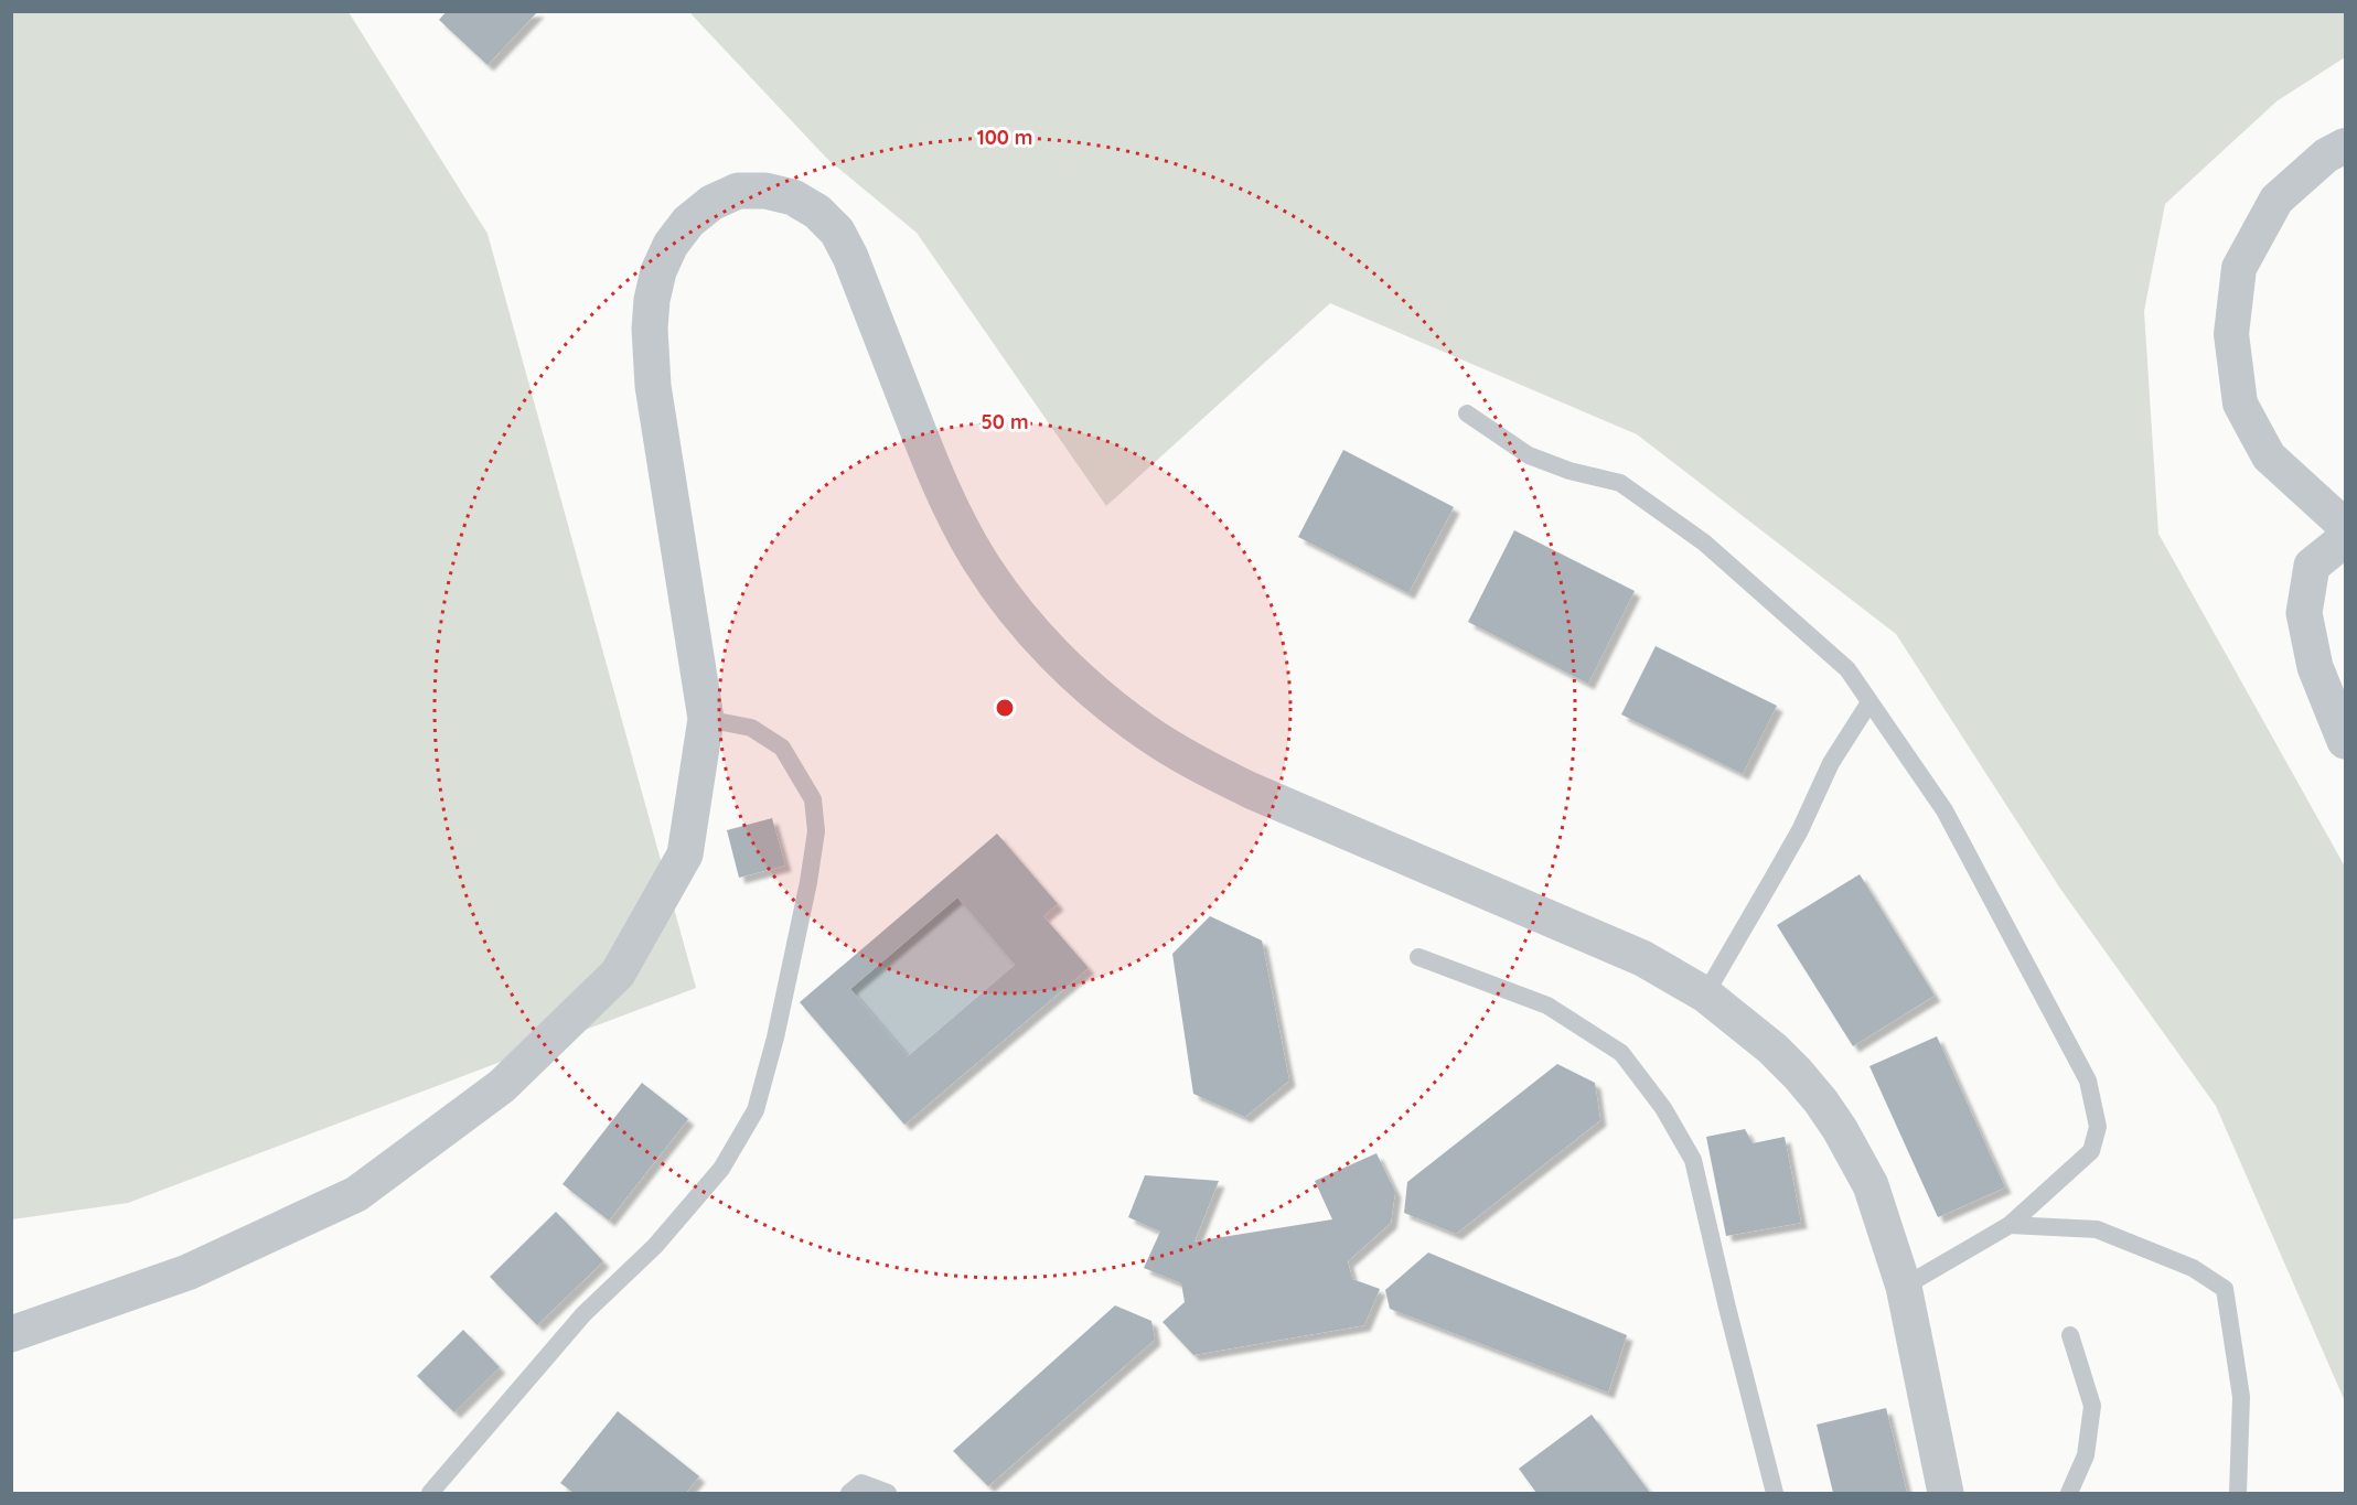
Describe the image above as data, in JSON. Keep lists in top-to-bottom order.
{
  "rings": ["100 m", "50 m"]
}
